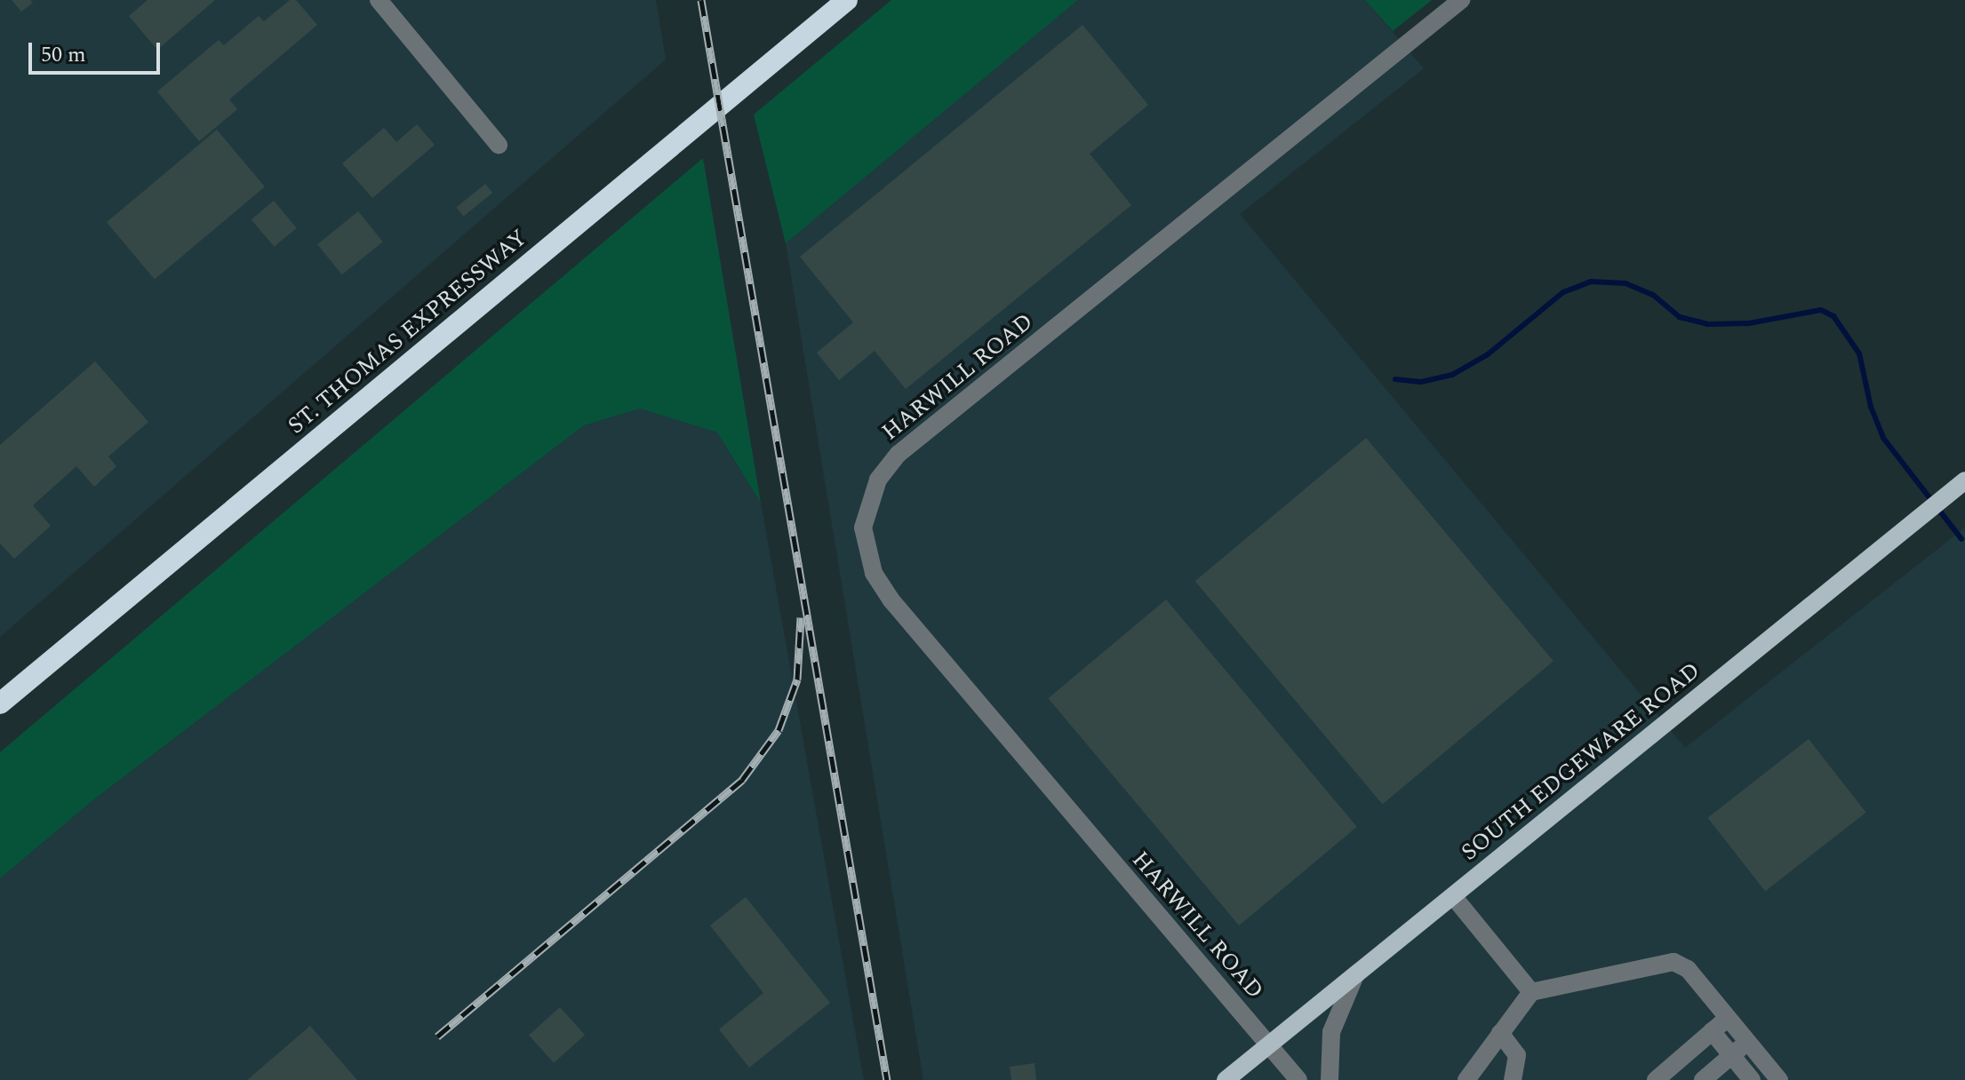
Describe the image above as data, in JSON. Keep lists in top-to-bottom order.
{
  "streets": {
    "highway": ["ST. THOMAS EXPRESSWAY"],
    "main road": ["SOUTH EDGEWARE ROAD"],
    "street": ["HARWILL ROAD"]
  },
  "crossings": [
    ["HARWILL ROAD", "SOUTH EDGEWARE ROAD"]
  ],
  "scale_bar": "50 m"
}
